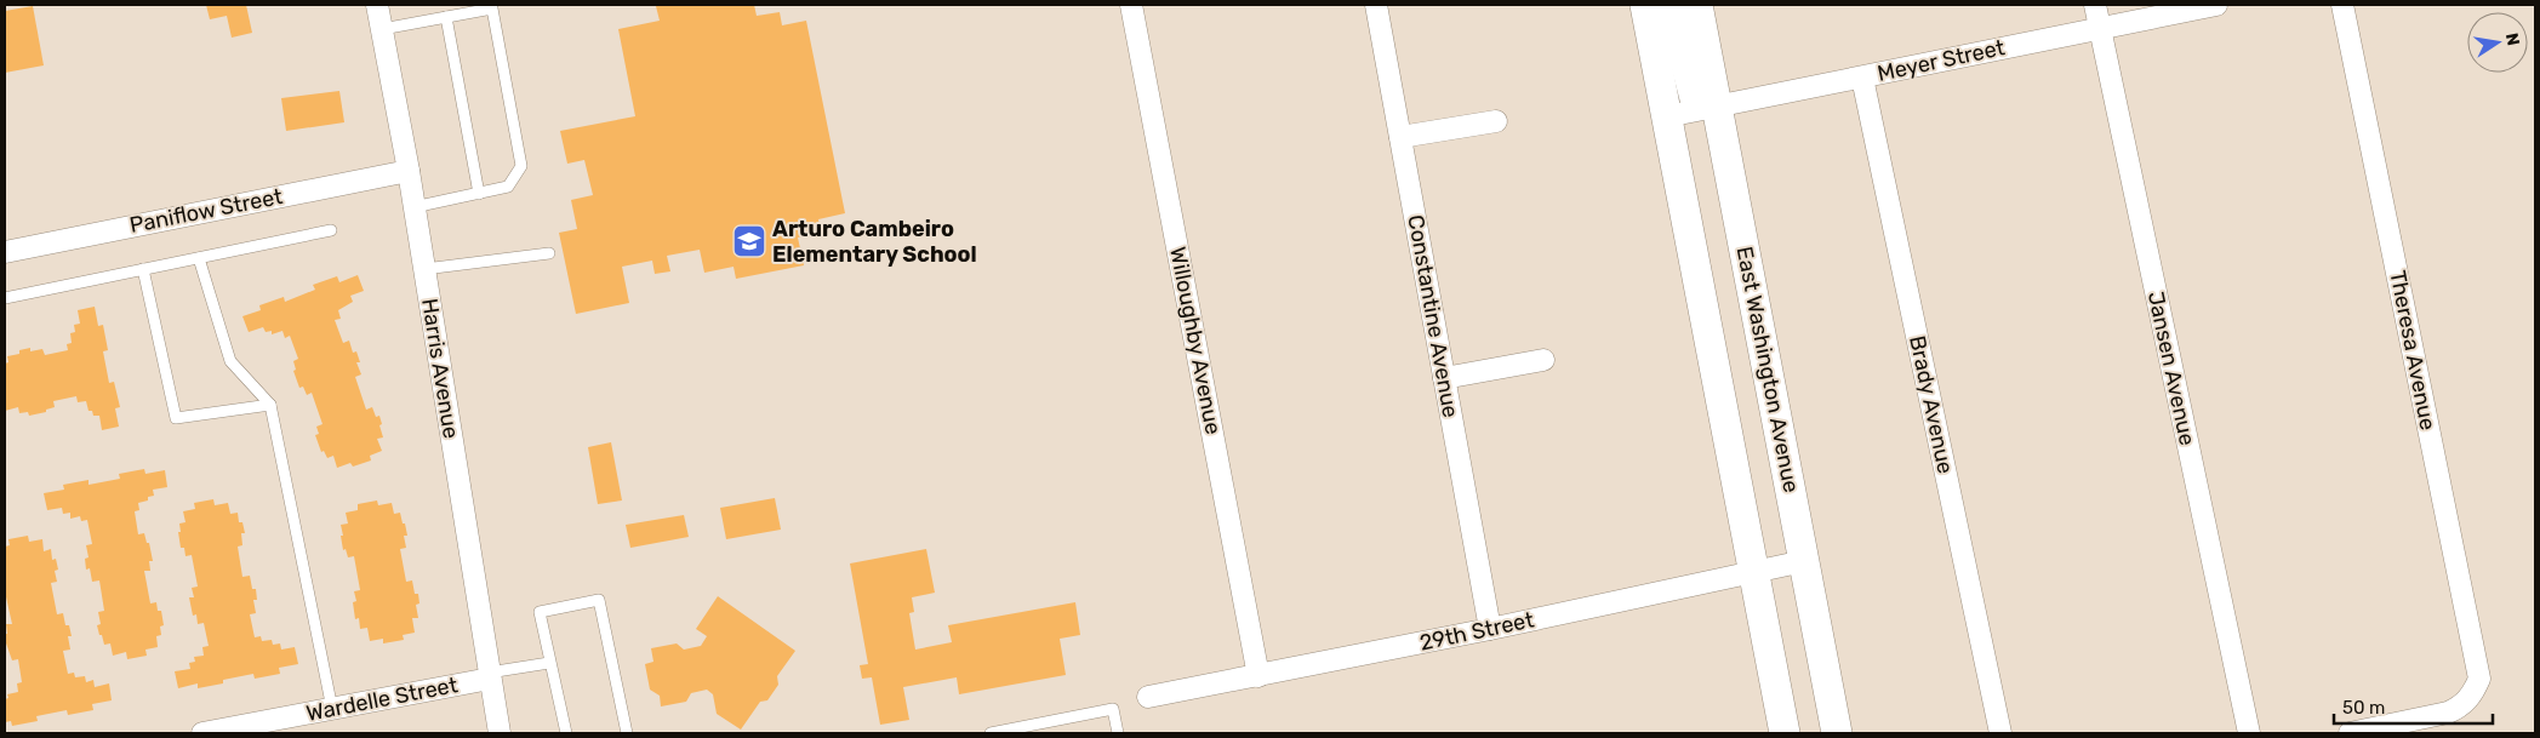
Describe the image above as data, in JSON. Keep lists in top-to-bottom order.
{
  "streets": {
    "main road": ["East Washington Avenue"],
    "street": [
      "Meyer Street",
      "Paniflow Street",
      "Constantine Avenue",
      "Willoughby Avenue",
      "Theresa Avenue",
      "Harris Avenue",
      "Jansen Avenue",
      "Brady Avenue",
      "29th Street",
      "Wardelle Street"
    ]
  },
  "crossings": [
    ["Meyer Street", "Jansen Avenue"],
    ["Meyer Street", "East Washington Avenue"],
    ["Meyer Street", "Brady Avenue"],
    ["Paniflow Street", "Harris Avenue"],
    ["Constantine Avenue", "29th Street"],
    ["Willoughby Avenue", "29th Street"],
    ["Harris Avenue", "Wardelle Street"],
    ["East Washington Avenue", "29th Street"]
  ],
  "places": {
    "school or university": ["Arturo Cambeiro Elementary School"]
  },
  "scale_bar": "50 m",
  "north": "right"
}
